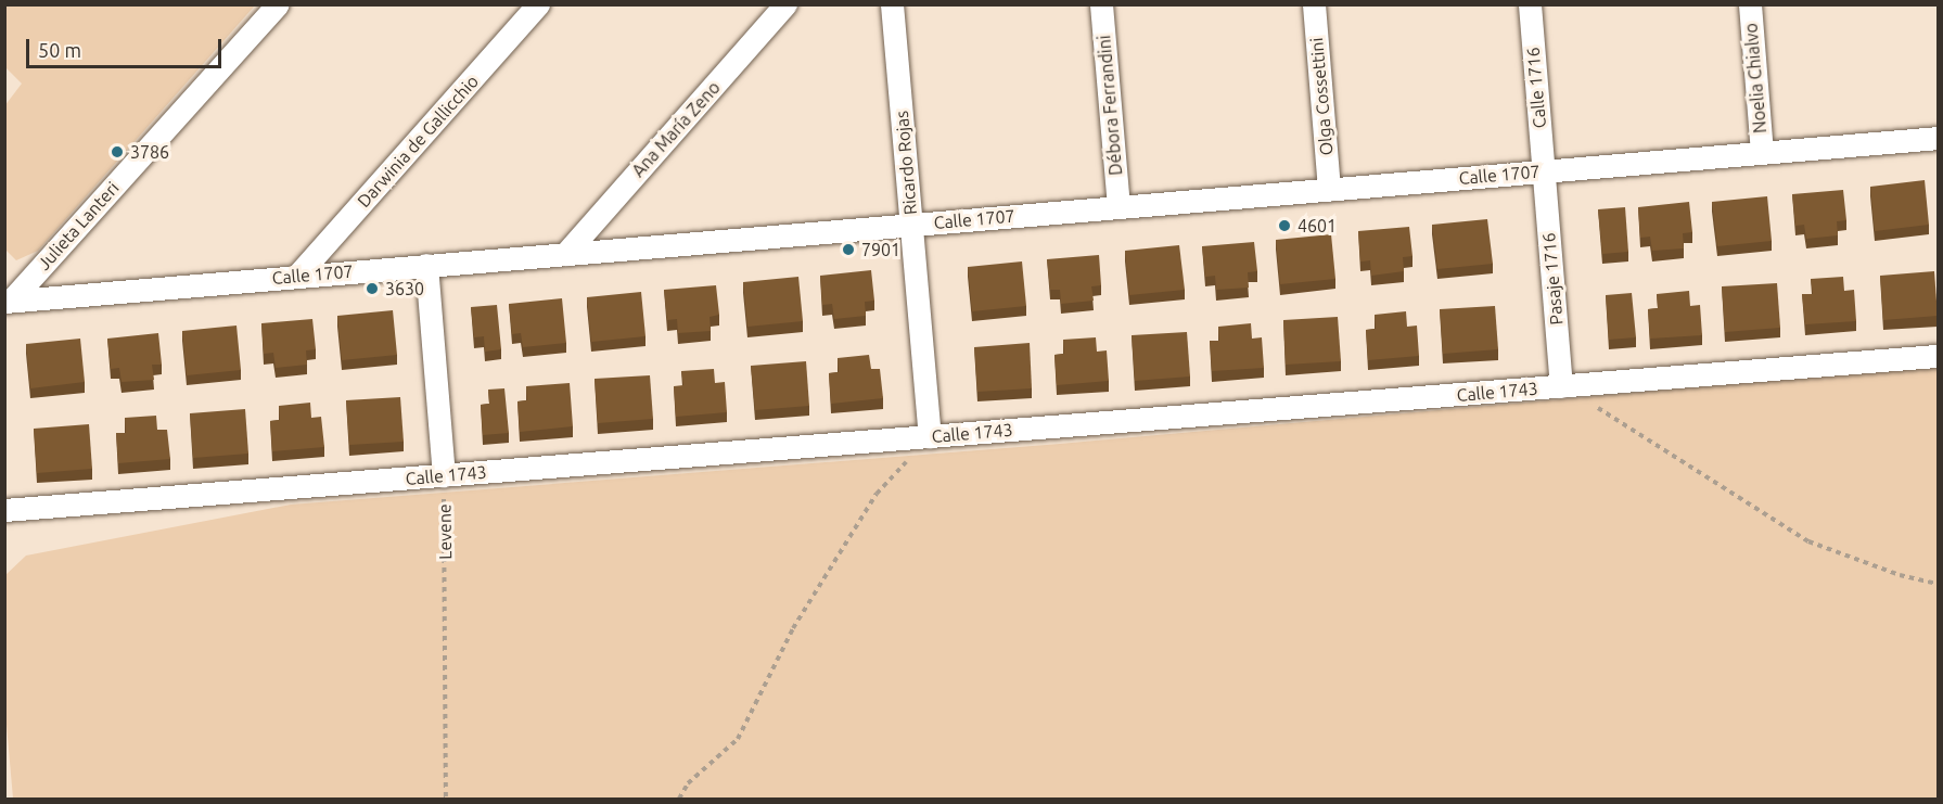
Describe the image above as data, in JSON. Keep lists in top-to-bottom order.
{
  "streets": {
    "street": [
      "Noelia Chialvo",
      "Calle 1716",
      "Olga Cossettini",
      "Débora Ferrandini",
      "Ana María Zeno",
      "Darwinia de Gallicchio",
      "Ricardo Rojas",
      "Calle 1707",
      "Julieta Lanteri",
      "Pasaje 1716",
      "Calle 1743"
    ],
    "path": ["Levene"]
  },
  "crossings": [
    ["Noelia Chialvo", "Calle 1707"],
    ["Calle 1716", "Calle 1707"],
    ["Calle 1716", "Pasaje 1716"],
    ["Olga Cossettini", "Calle 1707"],
    ["Débora Ferrandini", "Calle 1707"],
    ["Ana María Zeno", "Calle 1707"],
    ["Darwinia de Gallicchio", "Calle 1707"],
    ["Ricardo Rojas", "Calle 1707"],
    ["Ricardo Rojas", "Calle 1743"],
    ["Calle 1707", "Julieta Lanteri"],
    ["Calle 1707", "Pasaje 1716"],
    ["Pasaje 1716", "Calle 1743"],
    ["Calle 1743", "Levene"]
  ],
  "places": [
    "3786",
    "4601",
    "7901",
    "3630"
  ],
  "scale_bar": "50 m"
}
